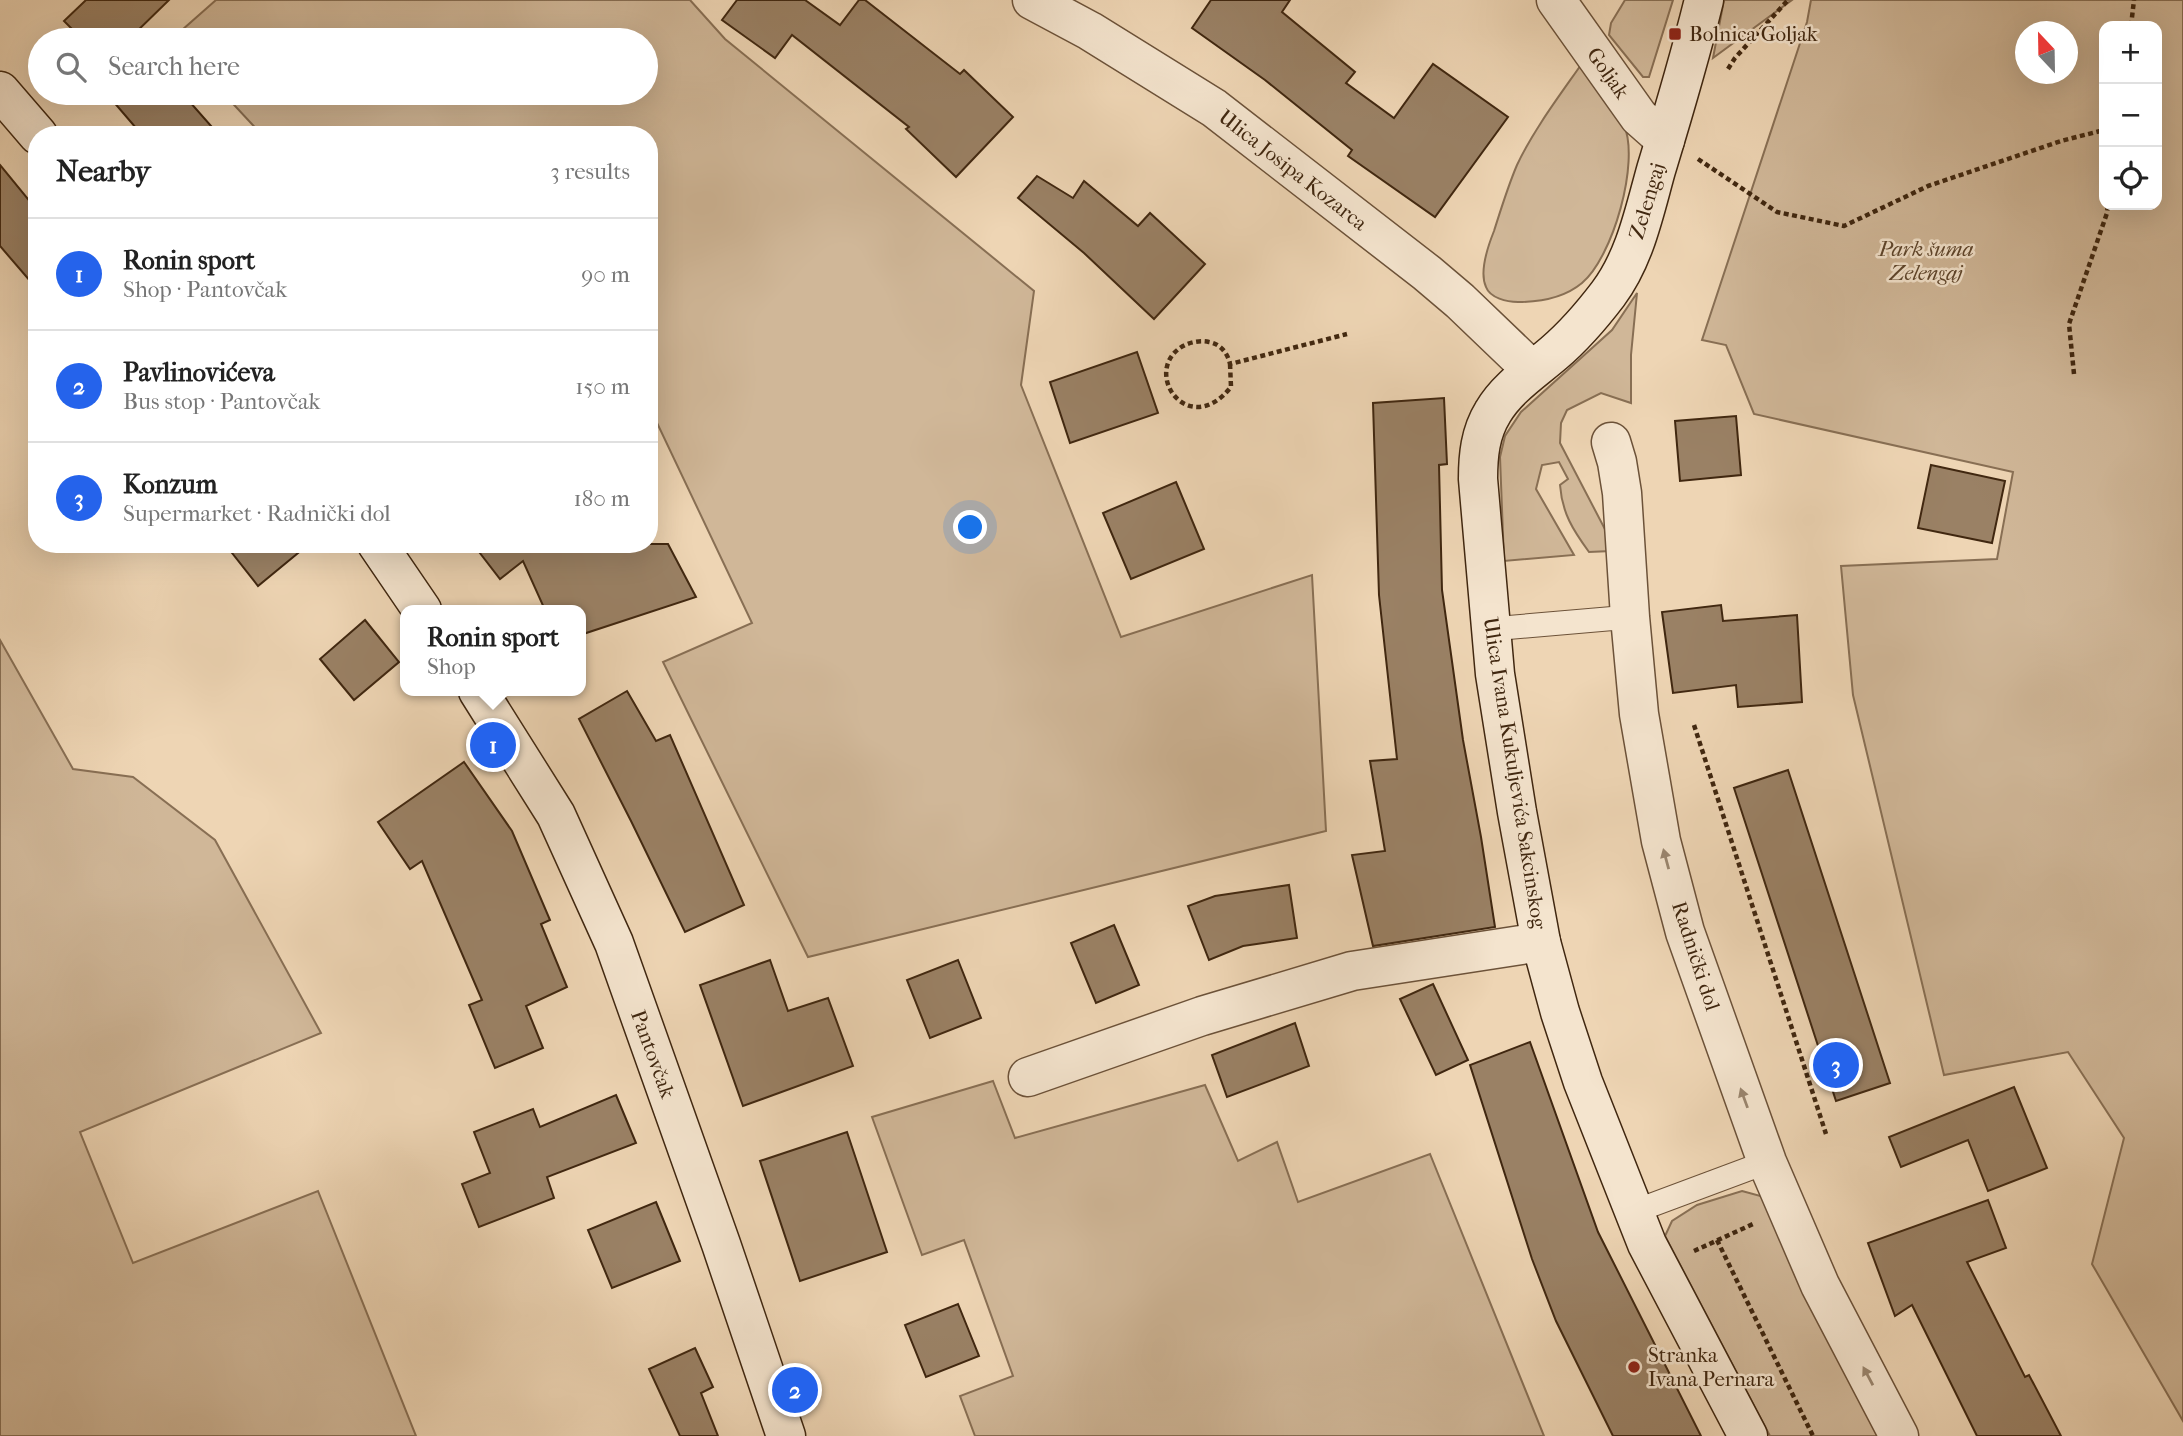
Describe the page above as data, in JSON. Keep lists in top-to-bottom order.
{
  "streets": {
    "street": [
      "Goljak",
      "Ulica Josipa Kozarca",
      "Zelengaj",
      "Ulica Ivana Kukuljevića Sakcinskog",
      "Radnički dol",
      "Pantovčak"
    ]
  },
  "crossings": [
    ["Goljak", "Zelengaj"],
    ["Ulica Josipa Kozarca", "Zelengaj"],
    ["Ulica Josipa Kozarca", "Ulica Ivana Kukuljevića Sakcinskog"],
    ["Zelengaj", "Ulica Ivana Kukuljevića Sakcinskog"]
  ],
  "one_way": ["Radnički dol"],
  "parks": ["Park šuma Zelengaj"],
  "places": {
    "transit": ["Bolnica Goljak"],
    "other": ["Stranka Ivana Pernara"]
  },
  "north": "top",
  "page": {
    "map_buttons": ["+", "−"],
    "search": "Search here",
    "heading": ["Nearby", "3 results"],
    "list": [
      {
        "mark": "1",
        "name": "Ronin sport",
        "note": "Shop · Pantovčak",
        "value": "90 m"
      },
      {
        "mark": "2",
        "name": "Pavlinovićeva",
        "note": "Bus stop · Pantovčak",
        "value": "150 m"
      },
      {
        "mark": "3",
        "name": "Konzum",
        "note": "Supermarket · Radnički dol",
        "value": "180 m"
      }
    ],
    "popup": ["Ronin sport", "Shop"],
    "pins": ["1", "3", "2"]
  }
}
